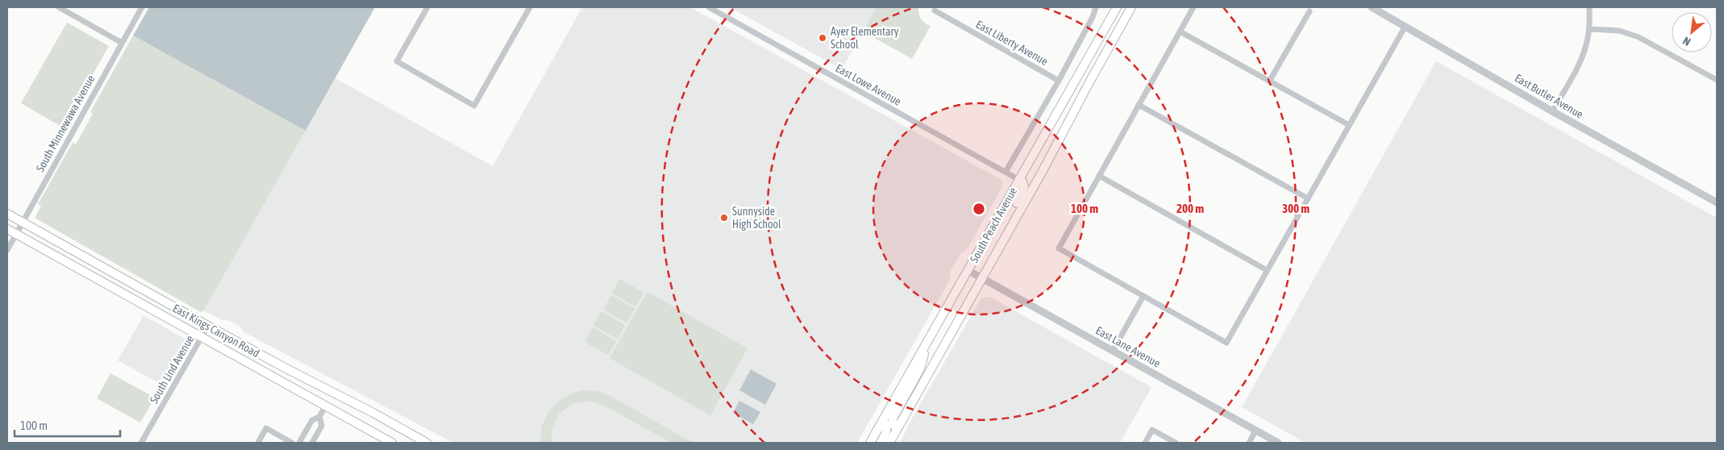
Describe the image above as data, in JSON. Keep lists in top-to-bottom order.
{
  "streets": {
    "main road": ["South Peach Avenue", "East Kings Canyon Road"],
    "street": [
      "East Liberty Avenue",
      "East Lowe Avenue",
      "East Butler Avenue",
      "South Minnewawa Avenue",
      "East Lane Avenue",
      "South Lind Avenue"
    ]
  },
  "crossings": [
    ["East Liberty Avenue", "South Peach Avenue"],
    ["East Lowe Avenue", "South Peach Avenue"],
    ["South Minnewawa Avenue", "East Kings Canyon Road"],
    ["South Peach Avenue", "East Lane Avenue"],
    ["East Kings Canyon Road", "South Lind Avenue"]
  ],
  "places": ["Ayer Elementary School", "Sunnyside High School"],
  "scale_bar": "100 m",
  "north": "bottom left",
  "rings": ["100 m", "200 m", "300 m"]
}
